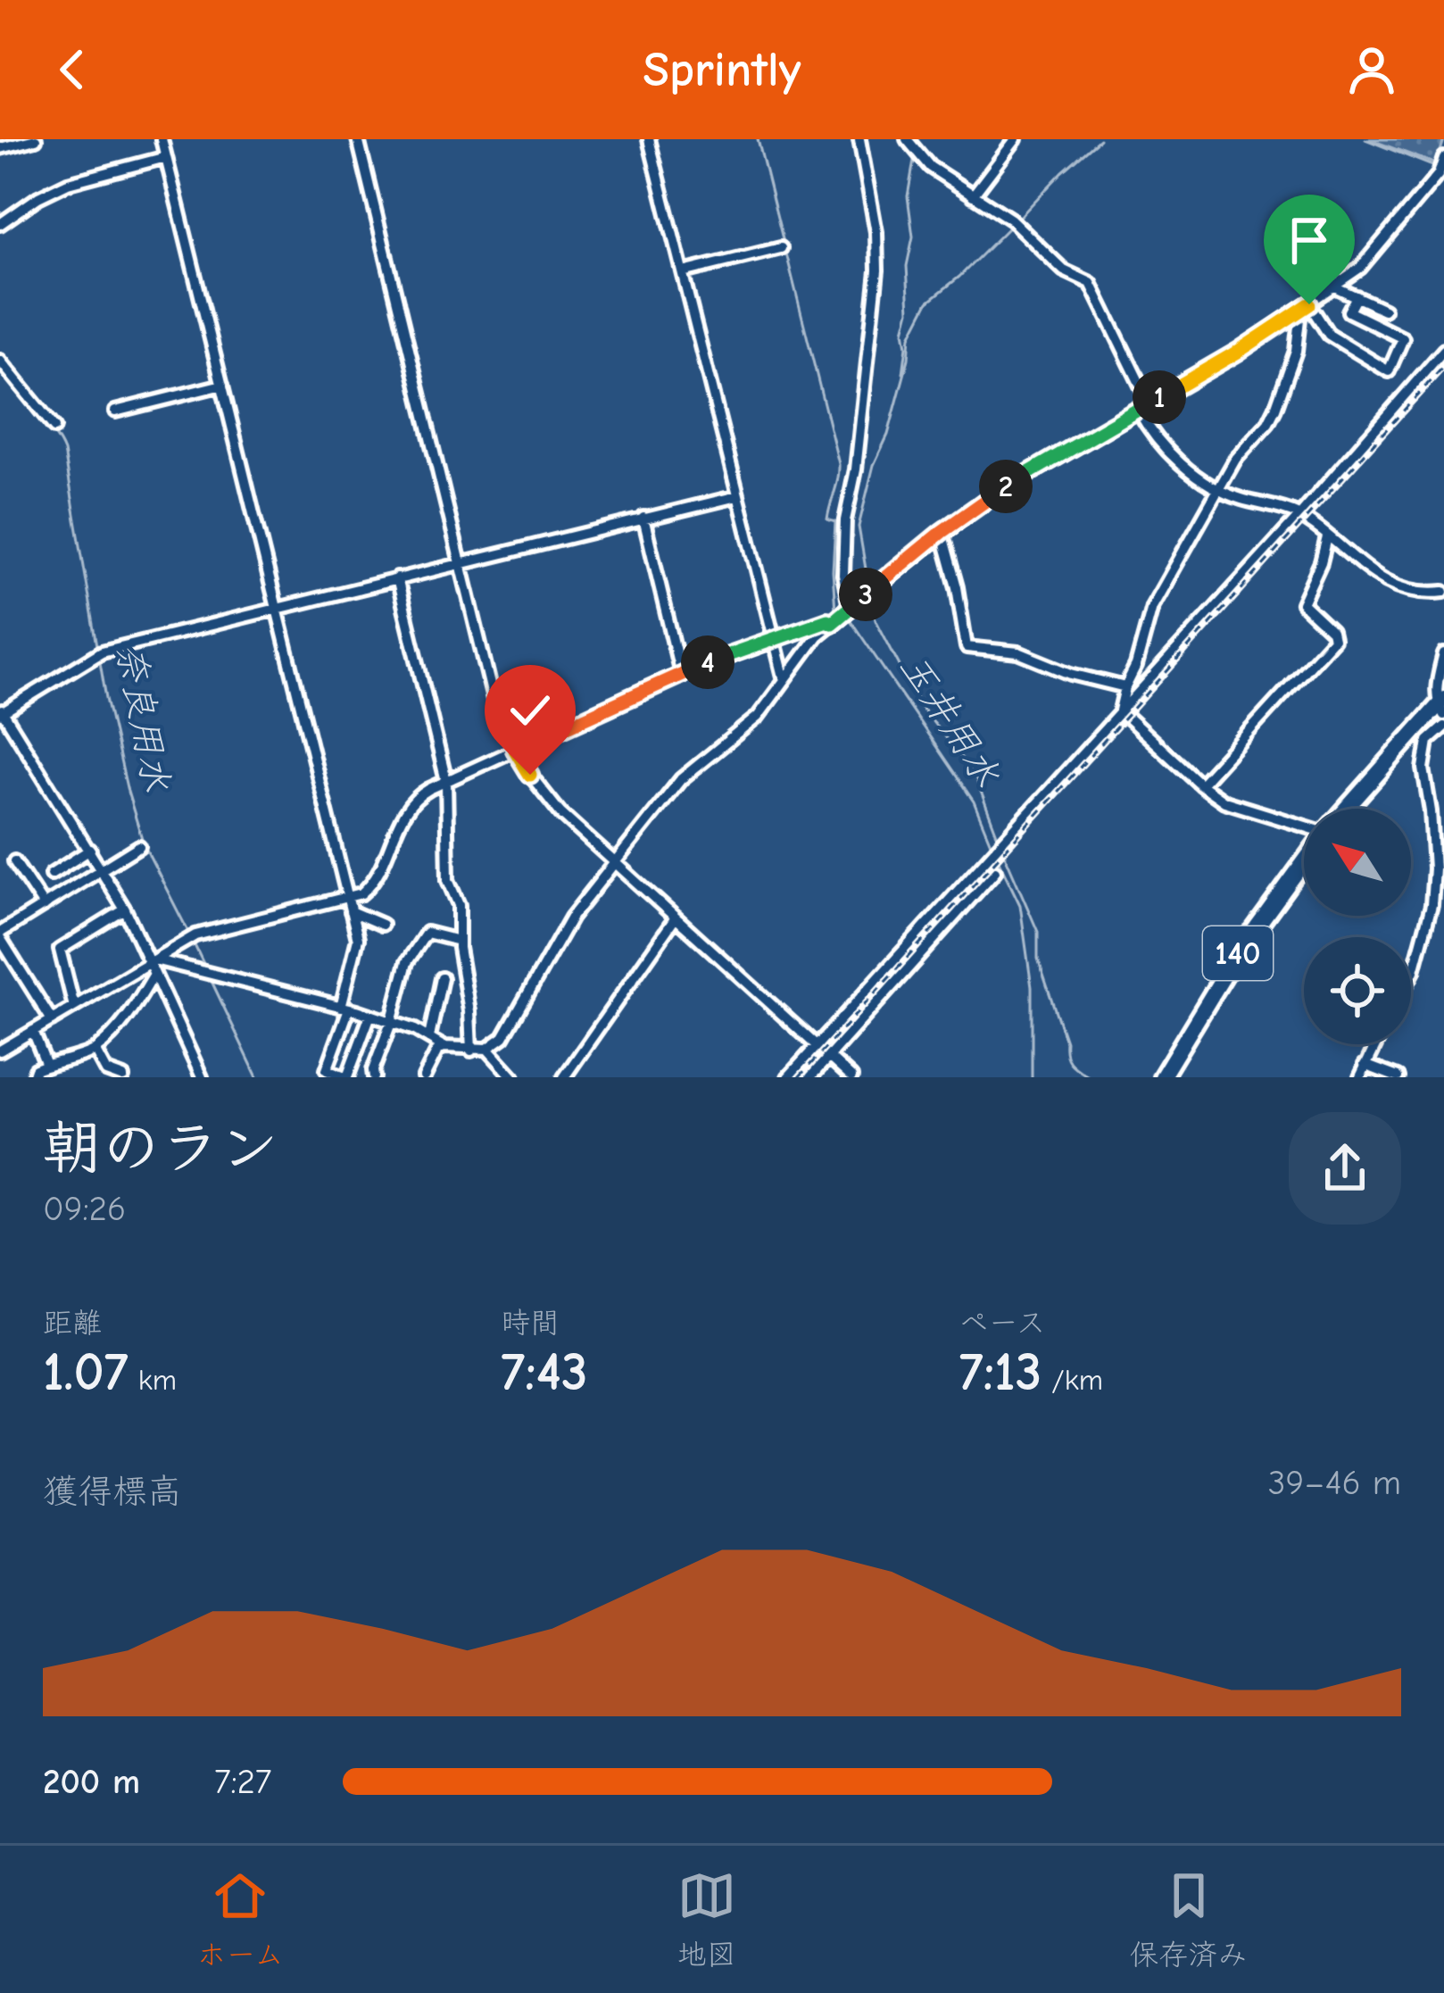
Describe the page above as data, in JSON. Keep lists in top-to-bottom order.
{
  "streets": {
    "highway": ["140"]
  },
  "water": ["奈良用水", "玉井用水"],
  "north": "top left",
  "page": {
    "header": "Sprintly",
    "pins": [
      "1",
      "2",
      "3",
      "4"
    ],
    "heading": ["朝のラン", "09:26"],
    "stats": [
      ["距離", "1.07 km"],
      ["時間", "7:43"],
      ["ペース", "7:13 /km"]
    ],
    "chart": ["獲得標高", "39–46 m"],
    "list": [
      {
        "name": "200 m",
        "note": "7:27"
      }
    ],
    "tabs": ["ホーム", "地図", "保存済み"]
  }
}
